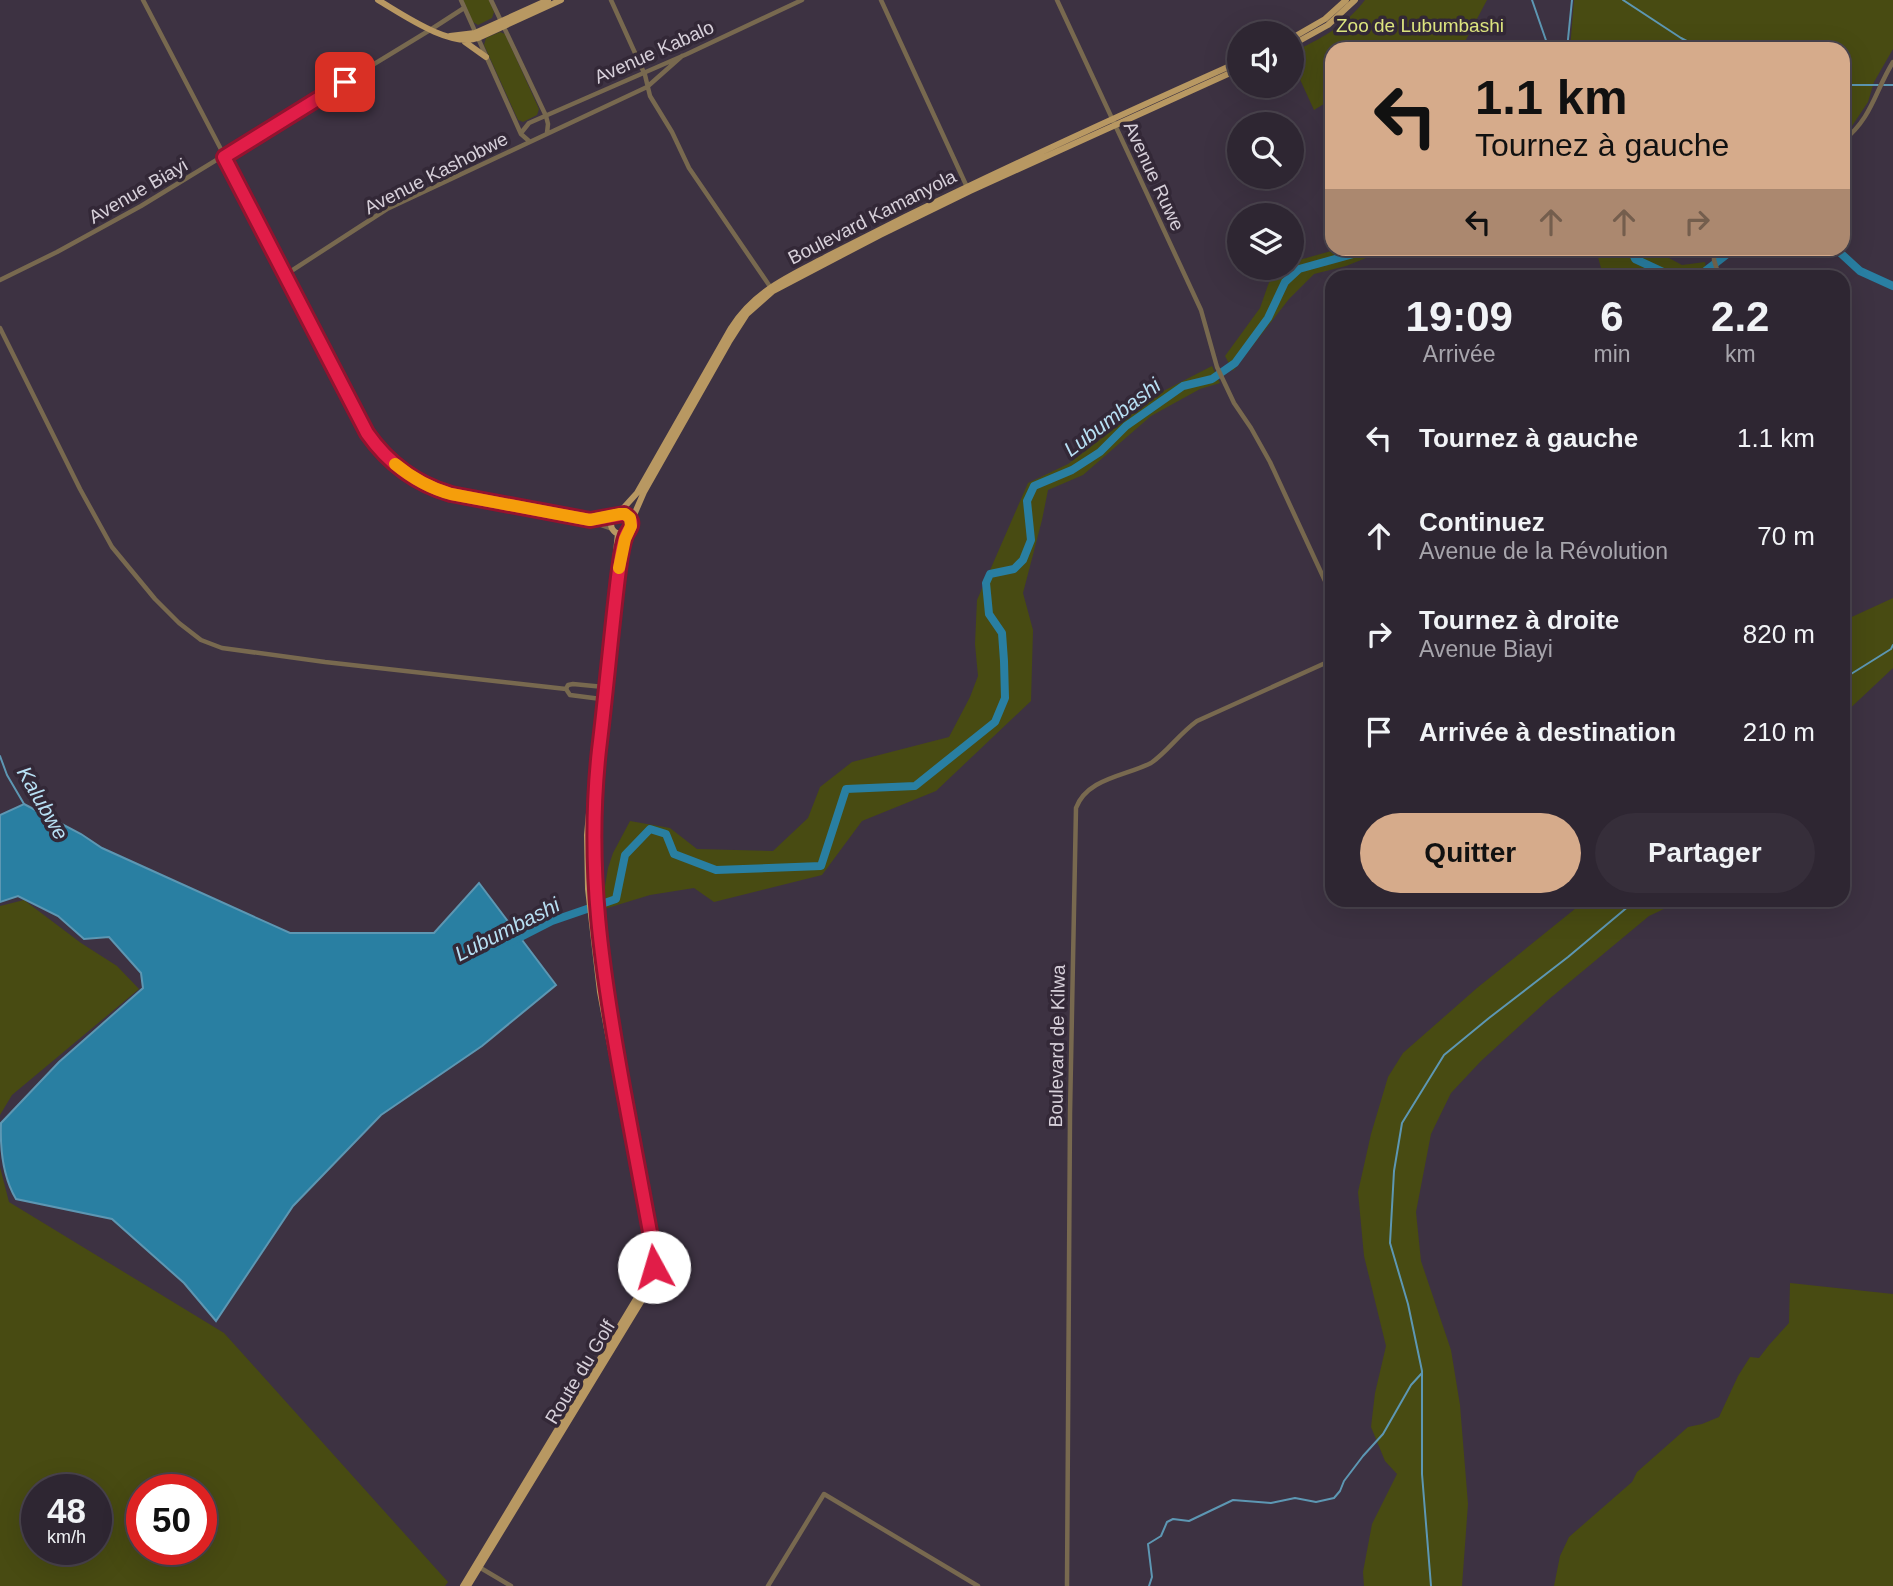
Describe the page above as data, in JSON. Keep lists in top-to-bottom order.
{
  "streets": {
    "main road": ["Boulevard Kamanyola", "Route du Golf"],
    "street": [
      "Avenue Kabalo",
      "Avenue Kashobwe",
      "Avenue Ruwe",
      "Avenue Biayi",
      "Boulevard de Kilwa"
    ]
  },
  "crossings": [
    ["Avenue Kabalo", "Avenue Kashobwe"],
    ["Avenue Ruwe", "Boulevard Kamanyola"],
    ["Boulevard Kamanyola", "Route du Golf"]
  ],
  "water": ["Lubumbashi", "Kalubwe"],
  "parks": ["Zoo de Lubumbashi"],
  "page": {
    "turn": ["1.1 km", "Tournez à gauche"],
    "eta": [
      "19:09",
      "Arrivée",
      "6",
      "min",
      "2.2",
      "km"
    ],
    "list": [
      {
        "name": "Tournez à gauche",
        "value": "1.1 km"
      },
      {
        "name": "Continuez",
        "note": "Avenue de la Révolution",
        "value": "70 m"
      },
      {
        "name": "Tournez à droite",
        "note": "Avenue Biayi",
        "value": "820 m"
      },
      {
        "name": "Arrivée à destination",
        "value": "210 m"
      }
    ],
    "buttons": ["Quitter", "Partager"],
    "speed": "48 km/h",
    "limit": "50"
  }
}
